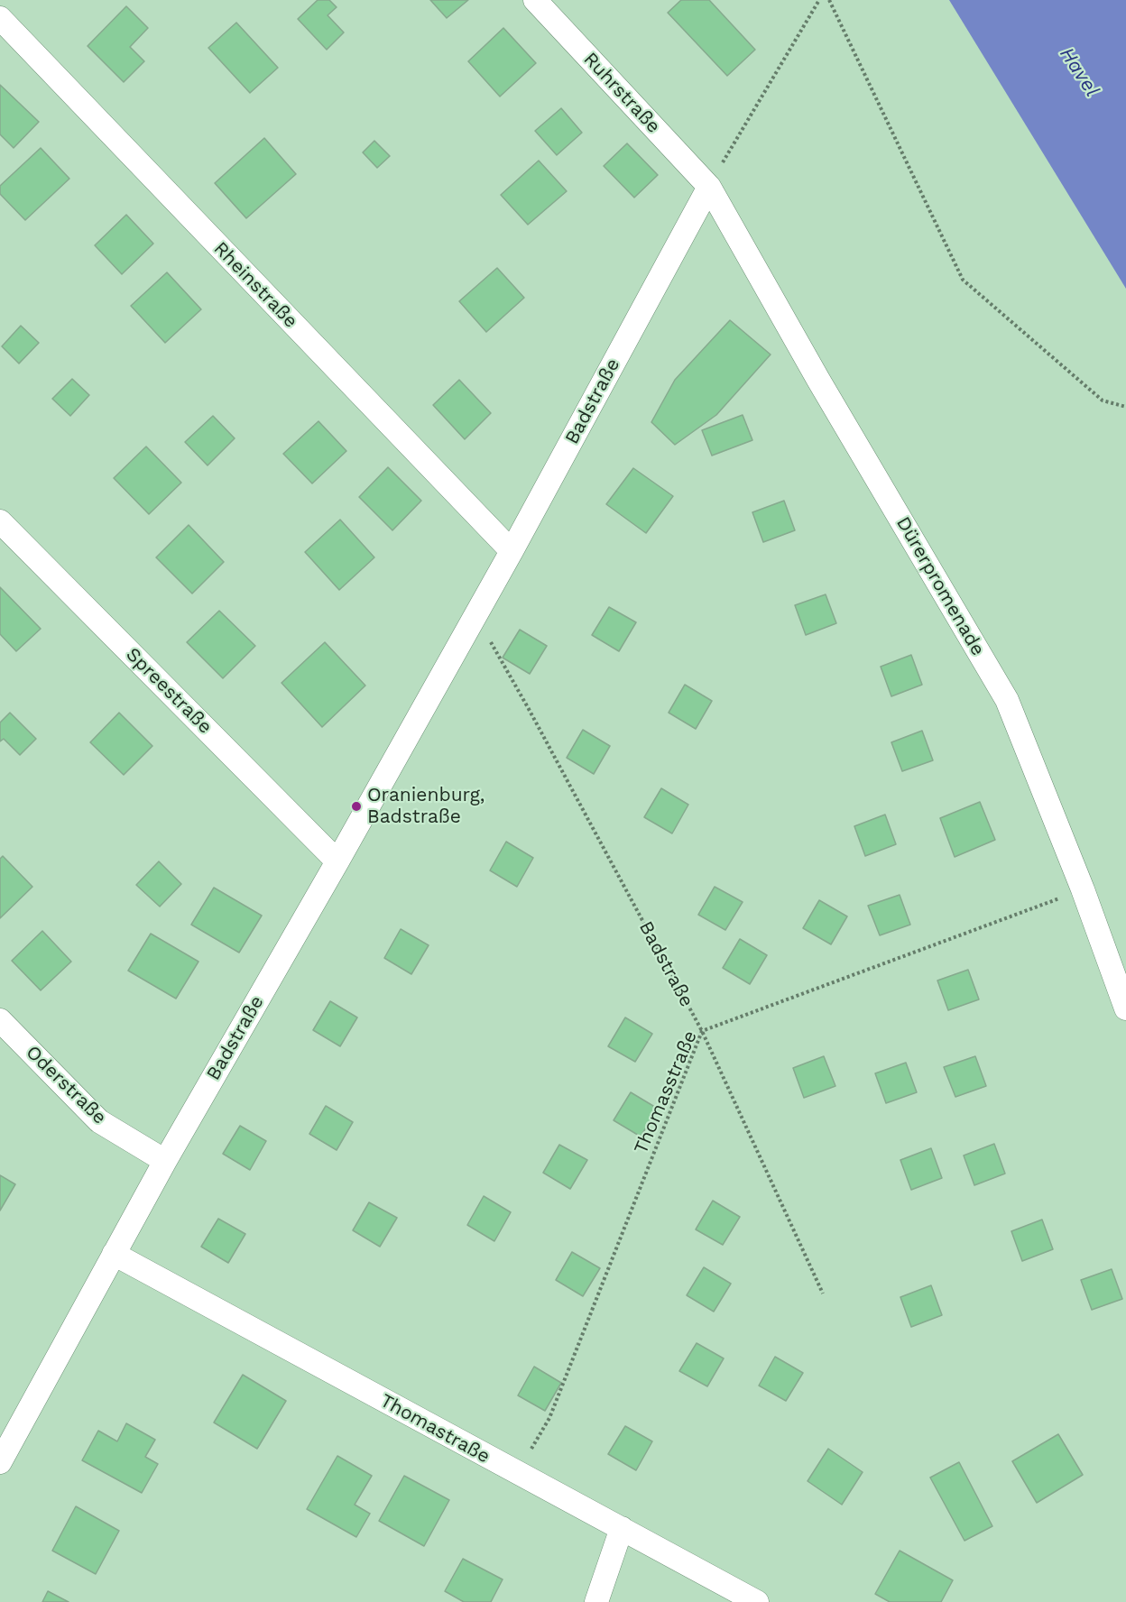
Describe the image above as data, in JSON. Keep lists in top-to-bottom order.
{
  "streets": {
    "street": [
      "Ruhrstraße",
      "Rheinstraße",
      "Badstraße",
      "Dürerpromenade",
      "Spreestraße",
      "Oderstraße",
      "Thomastraße"
    ],
    "path": ["Thomasstraße"]
  },
  "crossings": [
    ["Ruhrstraße", "Badstraße"],
    ["Ruhrstraße", "Dürerpromenade"],
    ["Rheinstraße", "Badstraße"],
    ["Badstraße", "Dürerpromenade"],
    ["Badstraße", "Spreestraße"],
    ["Badstraße", "Oderstraße"],
    ["Badstraße", "Thomasstraße"],
    ["Badstraße", "Thomastraße"],
    ["Dürerpromenade", "Thomasstraße"],
    ["Thomasstraße", "Thomastraße"]
  ],
  "water": ["Havel"],
  "places": ["Oranienburg, Badstraße"]
}
